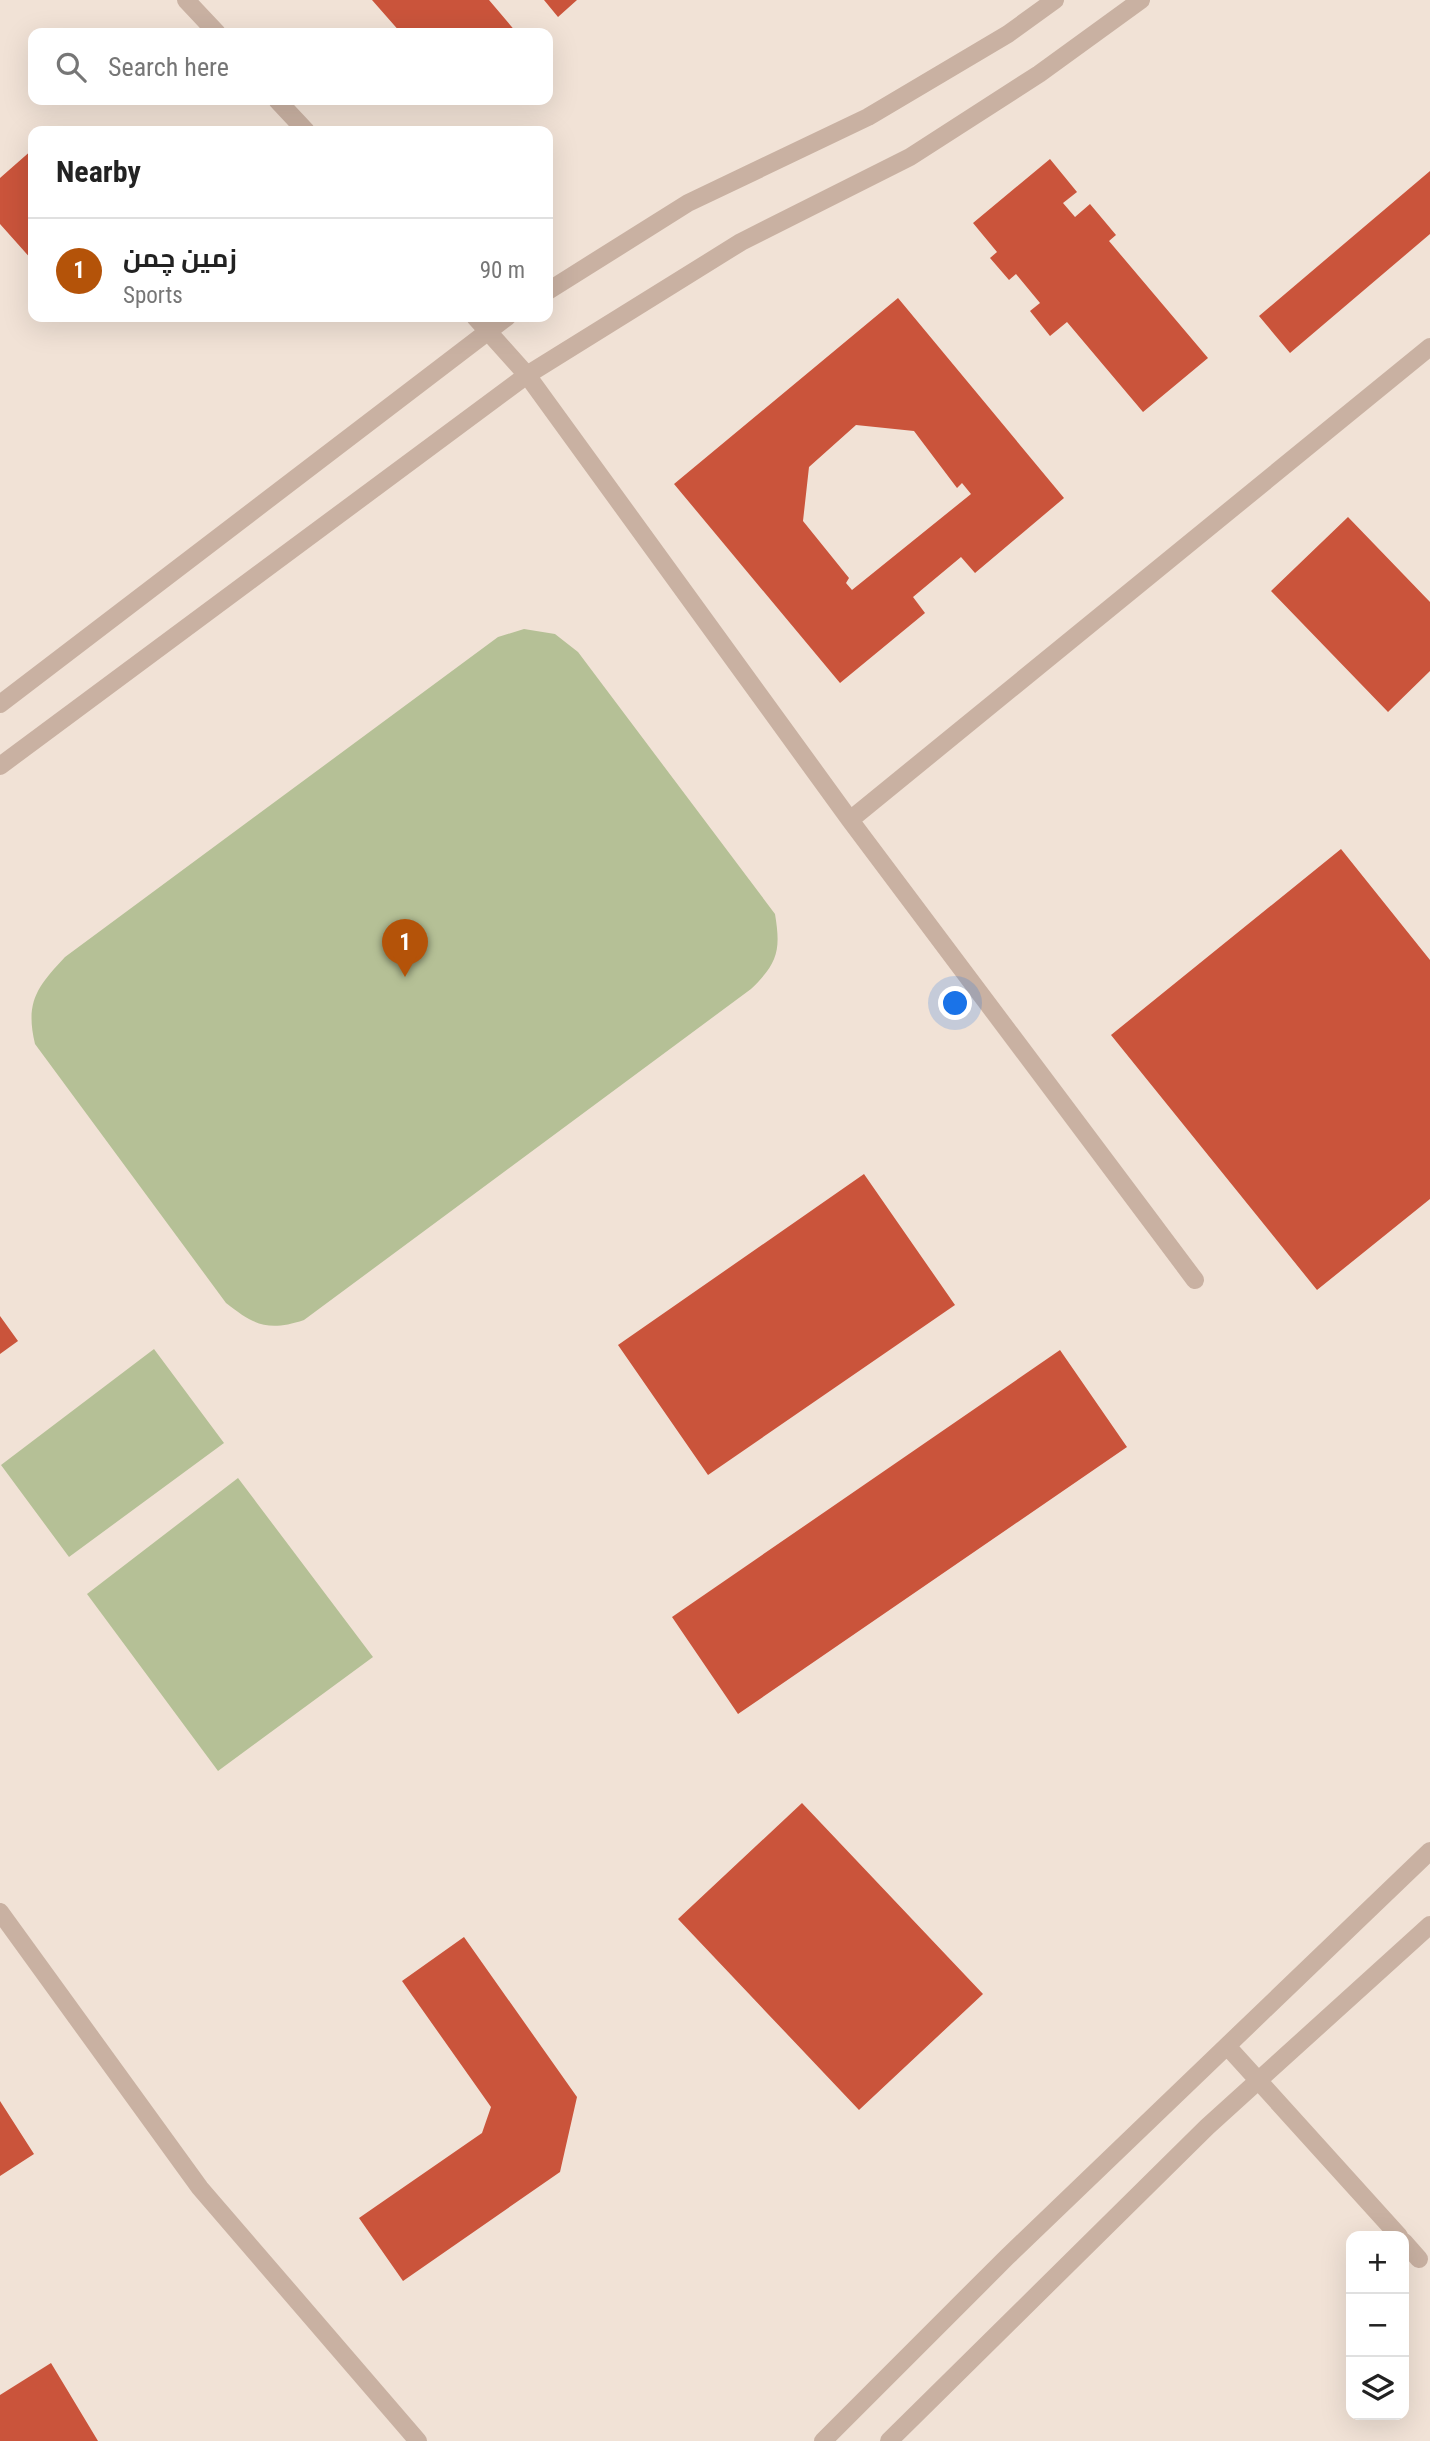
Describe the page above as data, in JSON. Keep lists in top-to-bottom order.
{
  "page": {
    "search": "Search here",
    "heading": "Nearby",
    "list": [
      {
        "mark": "1",
        "name": "زمین چمن",
        "note": "Sports",
        "value": "90 m"
      }
    ],
    "pins": "1",
    "map_buttons": ["+", "−"]
  }
}
